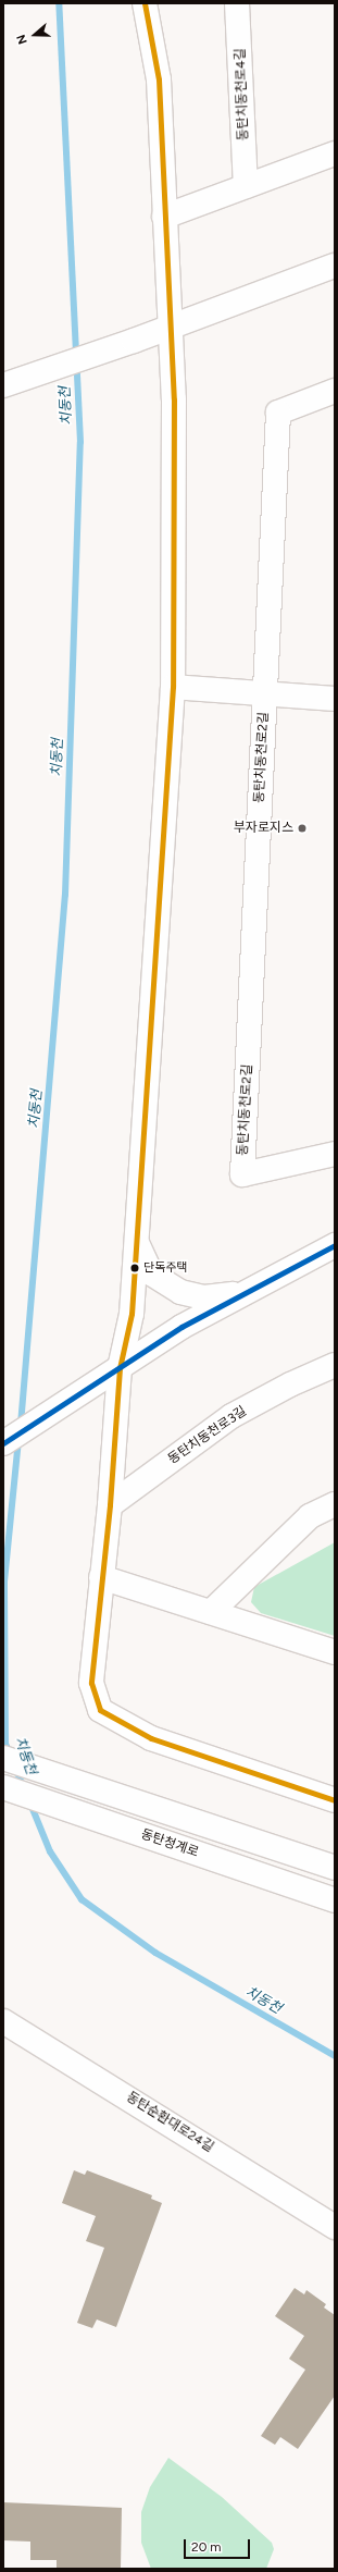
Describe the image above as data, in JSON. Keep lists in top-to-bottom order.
{
  "streets": {
    "street": [
      "동탄치동천로4길",
      "동탄치동천로2길",
      "동탄치동천로3길",
      "동탄청계로",
      "동탄순환대로24길"
    ]
  },
  "water": ["치동천"],
  "places": ["부자로지스", "단독주택"],
  "scale_bar": "20 m",
  "north": "left"
}
